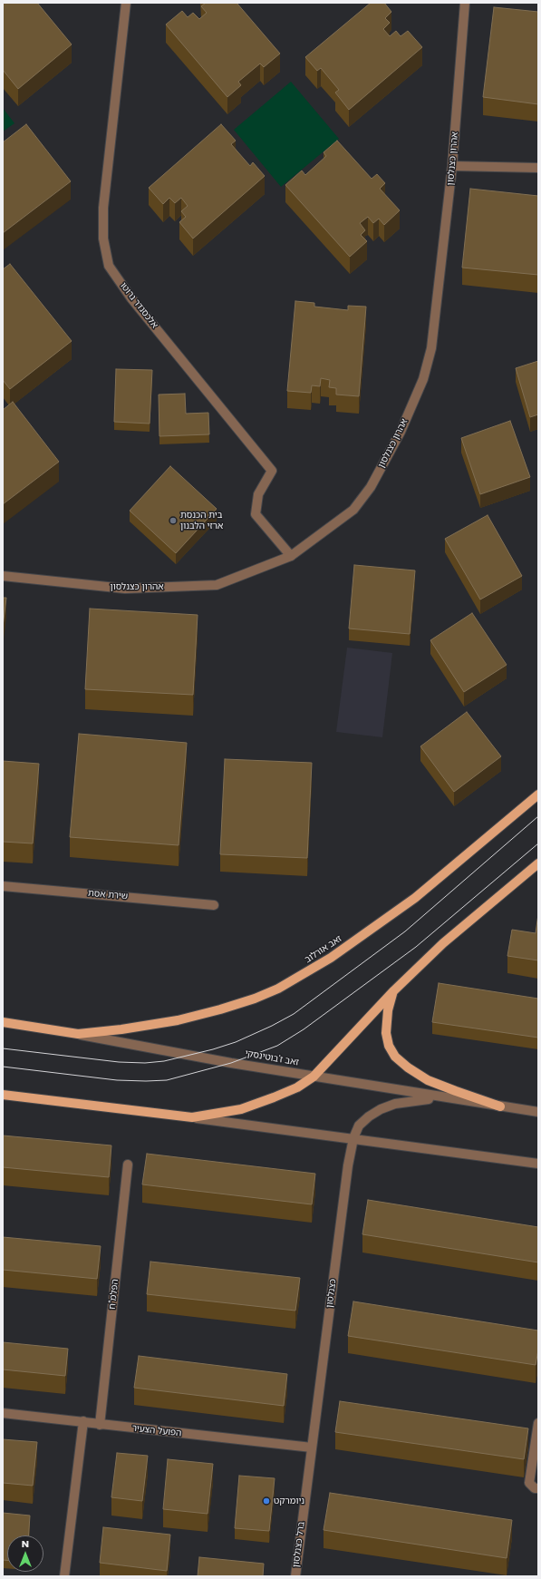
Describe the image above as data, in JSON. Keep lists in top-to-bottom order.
{
  "streets": {
    "main road": ["זאב אורלוב", "זאב ז'בוטינסקי"],
    "street": [
      "אהרון כצנלסון",
      "אלכסנדר גרוטו",
      "שירת אסת",
      "כצנלסון",
      "הפלמ\"ח",
      "הפועל הצעיר",
      "ברל כצנלסון"
    ]
  },
  "crossings": [
    ["אהרון כצנלסון", "אלכסנדר גרוטו"],
    ["זאב אורלוב", "זאב ז'בוטינסקי"],
    ["כצנלסון", "הפועל הצעיר"],
    ["כצנלסון", "ברל כצנלסון"],
    ["הפלמ\"ח", "הפועל הצעיר"],
    ["הפועל הצעיר", "ברל כצנלסון"]
  ],
  "places": ["בית הכנסת ארזי הלבנון", "ניומרקט"],
  "north": "top"
}
